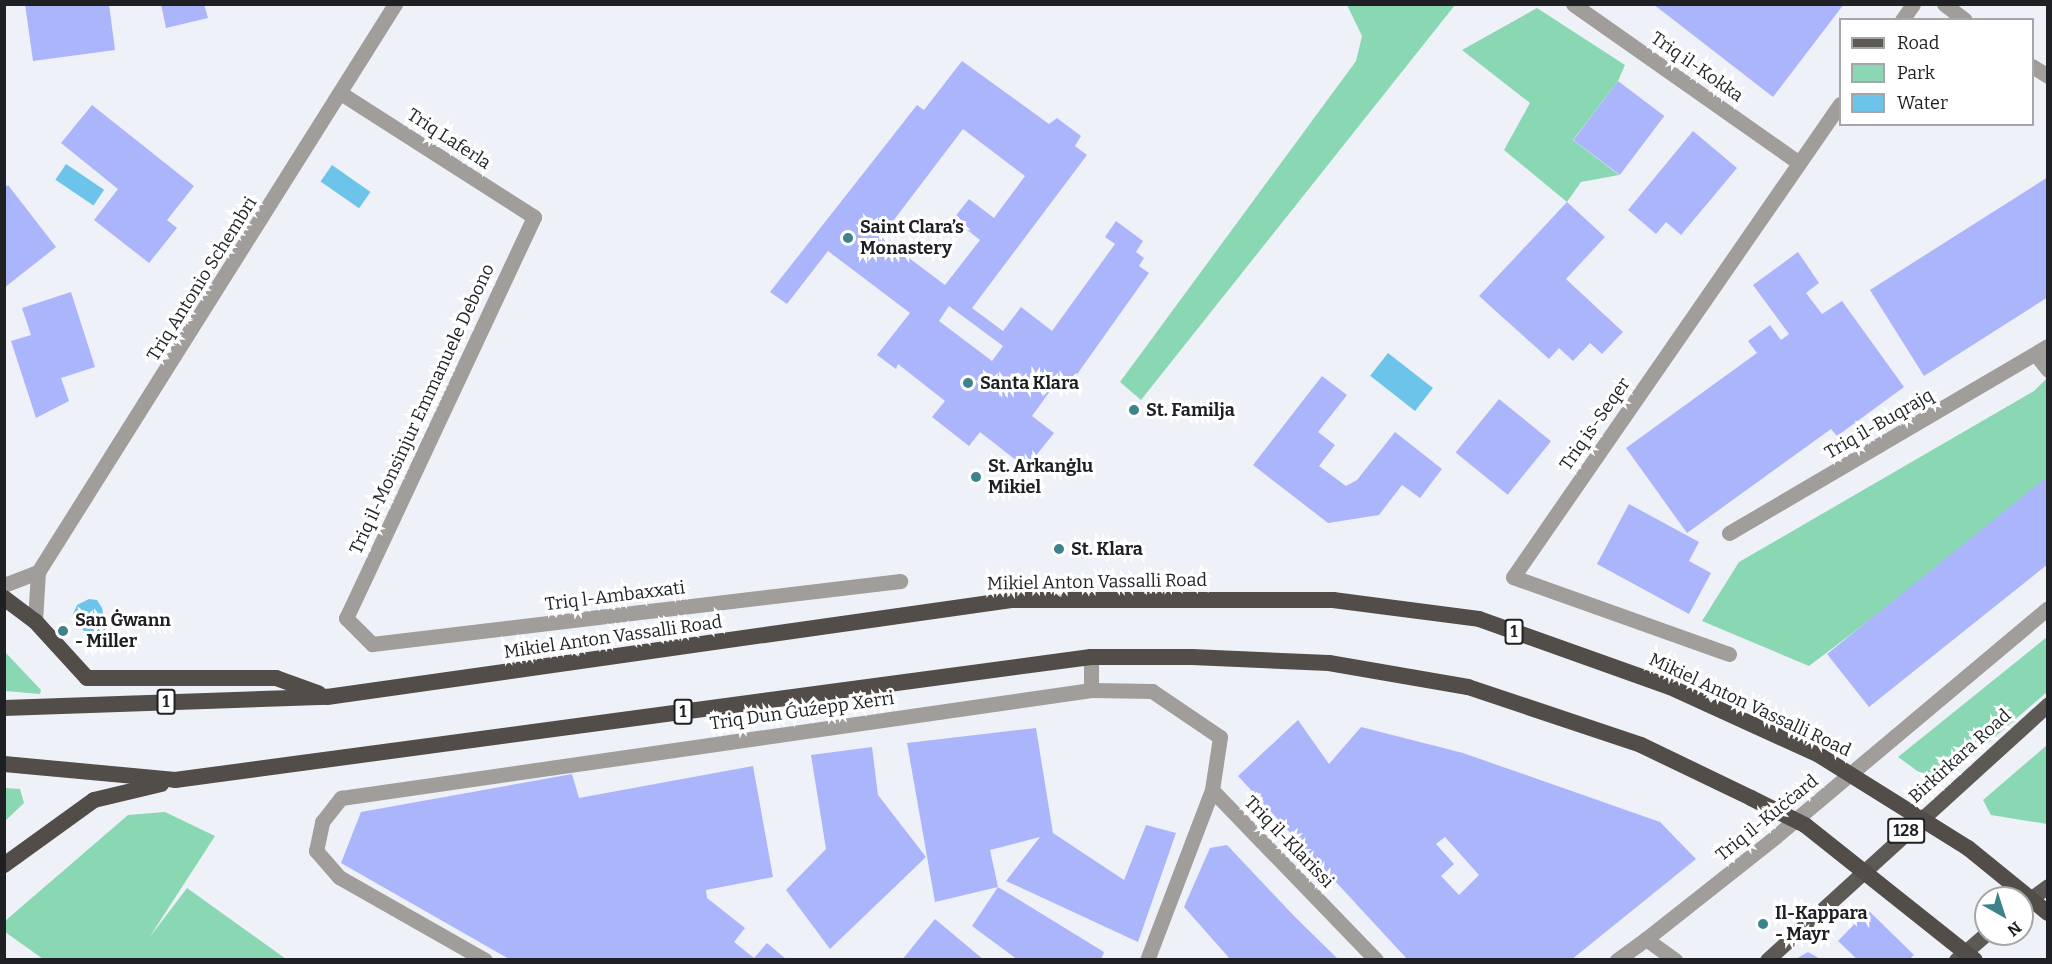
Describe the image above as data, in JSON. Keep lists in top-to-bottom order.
{
  "streets": {
    "highway": ["Mikiel Anton Vassalli Road", "1"],
    "main road": ["Birkirkara Road", "128"],
    "street": [
      "Triq il-Kokka",
      "Triq Laferla",
      "Triq Antonio Schembri",
      "Triq il-Monsinjur Emmanuele Debono",
      "Triq is-Seqer",
      "Triq il-Buqrajq",
      "Triq l-Ambaxxati",
      "Triq Dun Ǵuźepp Xerri",
      "Triq il-Kuċċard",
      "Triq il-Klarissi"
    ]
  },
  "crossings": [
    ["Triq il-Kokka", "Triq is-Seqer"],
    ["Triq Laferla", "Triq Antonio Schembri"],
    ["Triq Laferla", "Triq il-Monsinjur Emmanuele Debono"],
    ["Triq Antonio Schembri", "1"],
    ["Triq il-Monsinjur Emmanuele Debono", "Triq l-Ambaxxati"],
    ["Mikiel Anton Vassalli Road", "1"],
    ["Triq Dun Ǵuźepp Xerri", "Triq il-Klarissi"]
  ],
  "places": [
    "Saint Clara’s Monastery",
    "Santa Klara",
    "St. Familja",
    "St. Arkanġlu Mikiel",
    "St. Klara",
    "San Ġwann - Miller",
    "Il-Kappara - Mayr"
  ],
  "legend": ["Road", "Park", "Water"],
  "north": "bottom right"
}
